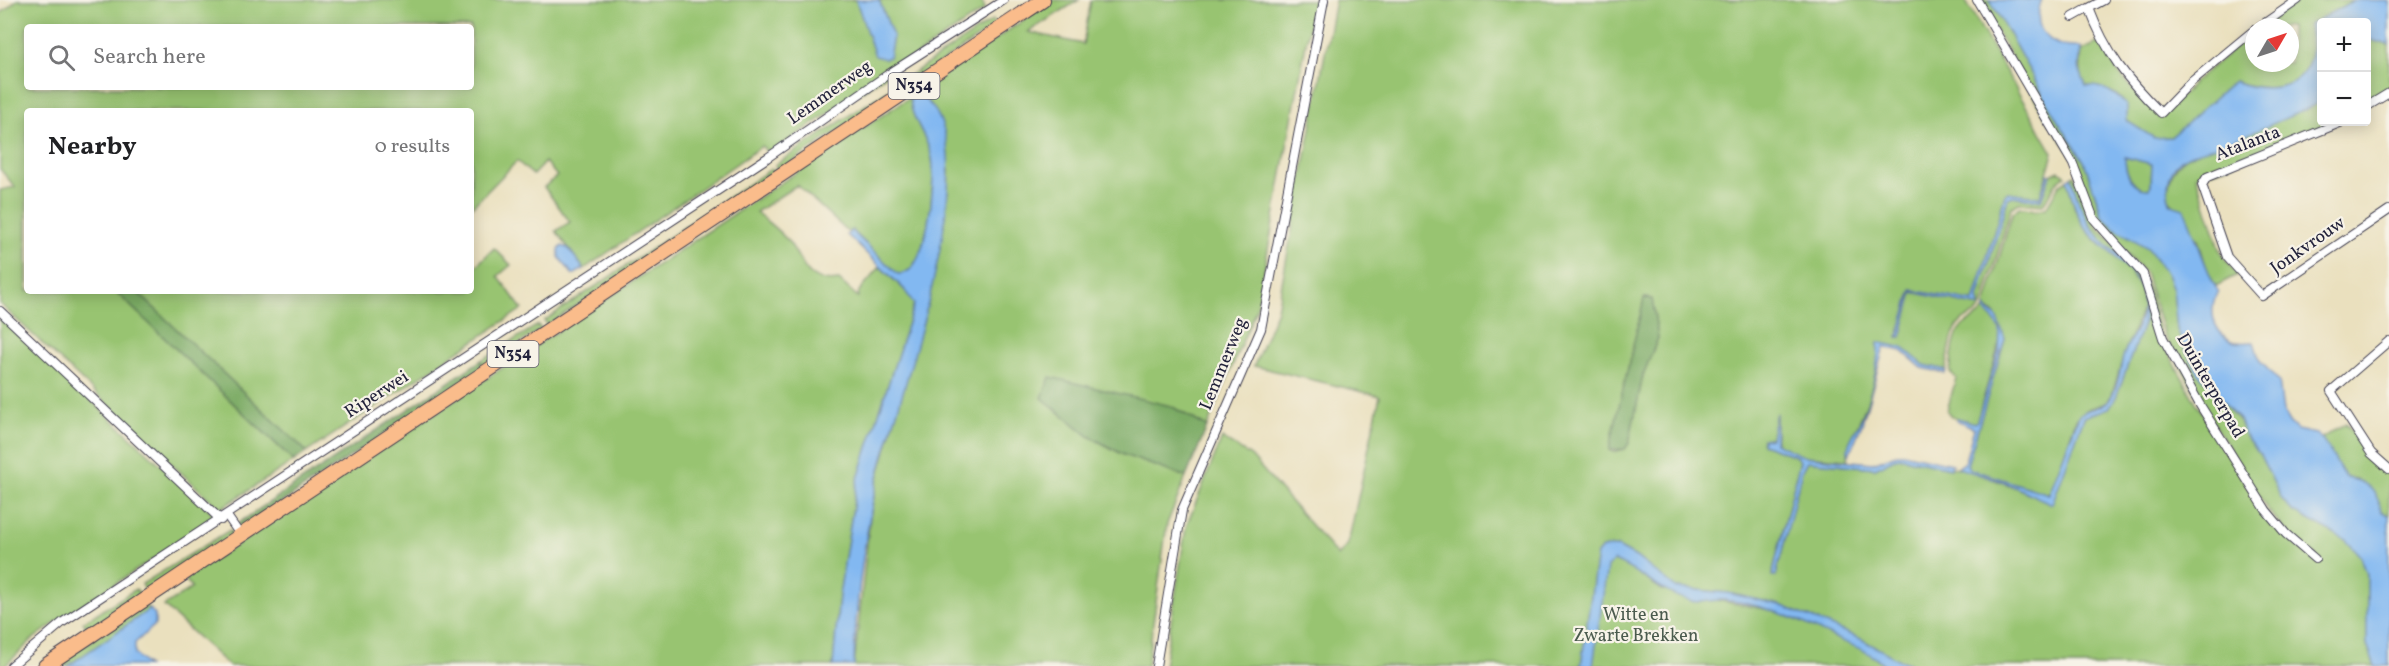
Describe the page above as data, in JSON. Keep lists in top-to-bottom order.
{
  "streets": {
    "main road": ["N354"],
    "street": [
      "Lemmerweg",
      "Atalanta",
      "Jonkvrouw",
      "Duinterperpad",
      "Riperwei"
    ]
  },
  "crossings": [
    ["Lemmerweg", "Riperwei"],
    ["Atalanta", "Jonkvrouw"]
  ],
  "parks": ["Witte en Zwarte Brekken"],
  "north": "top right",
  "page": {
    "map_buttons": ["+", "−"],
    "search": "Search here",
    "heading": ["Nearby", "0 results"]
  }
}
